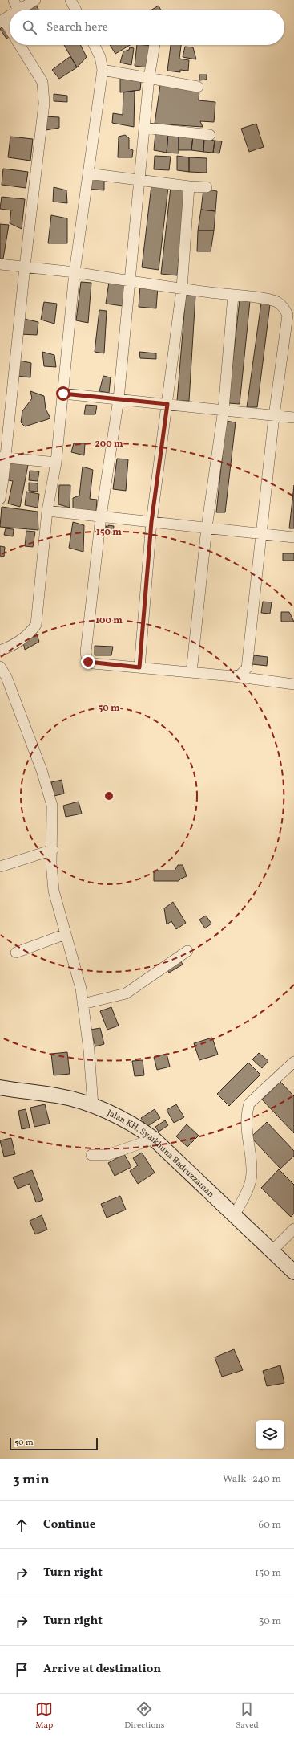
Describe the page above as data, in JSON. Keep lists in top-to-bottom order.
{
  "streets": {
    "main road": ["Jalan KH. Syaikhuna Badruzzaman"]
  },
  "scale_bar": "50 m",
  "page": {
    "search": "Search here",
    "scale": "50 m",
    "heading": ["3 min", "Walk · 240 m"],
    "list": [
      ["Continue", "60 m"],
      ["Turn right", "150 m"],
      ["Turn right", "30 m"],
      "Arrive at destination"
    ],
    "nav": ["Map", "Directions", "Saved"]
  },
  "rings": [
    "200 m",
    "150 m",
    "100 m",
    "50 m"
  ]
}
